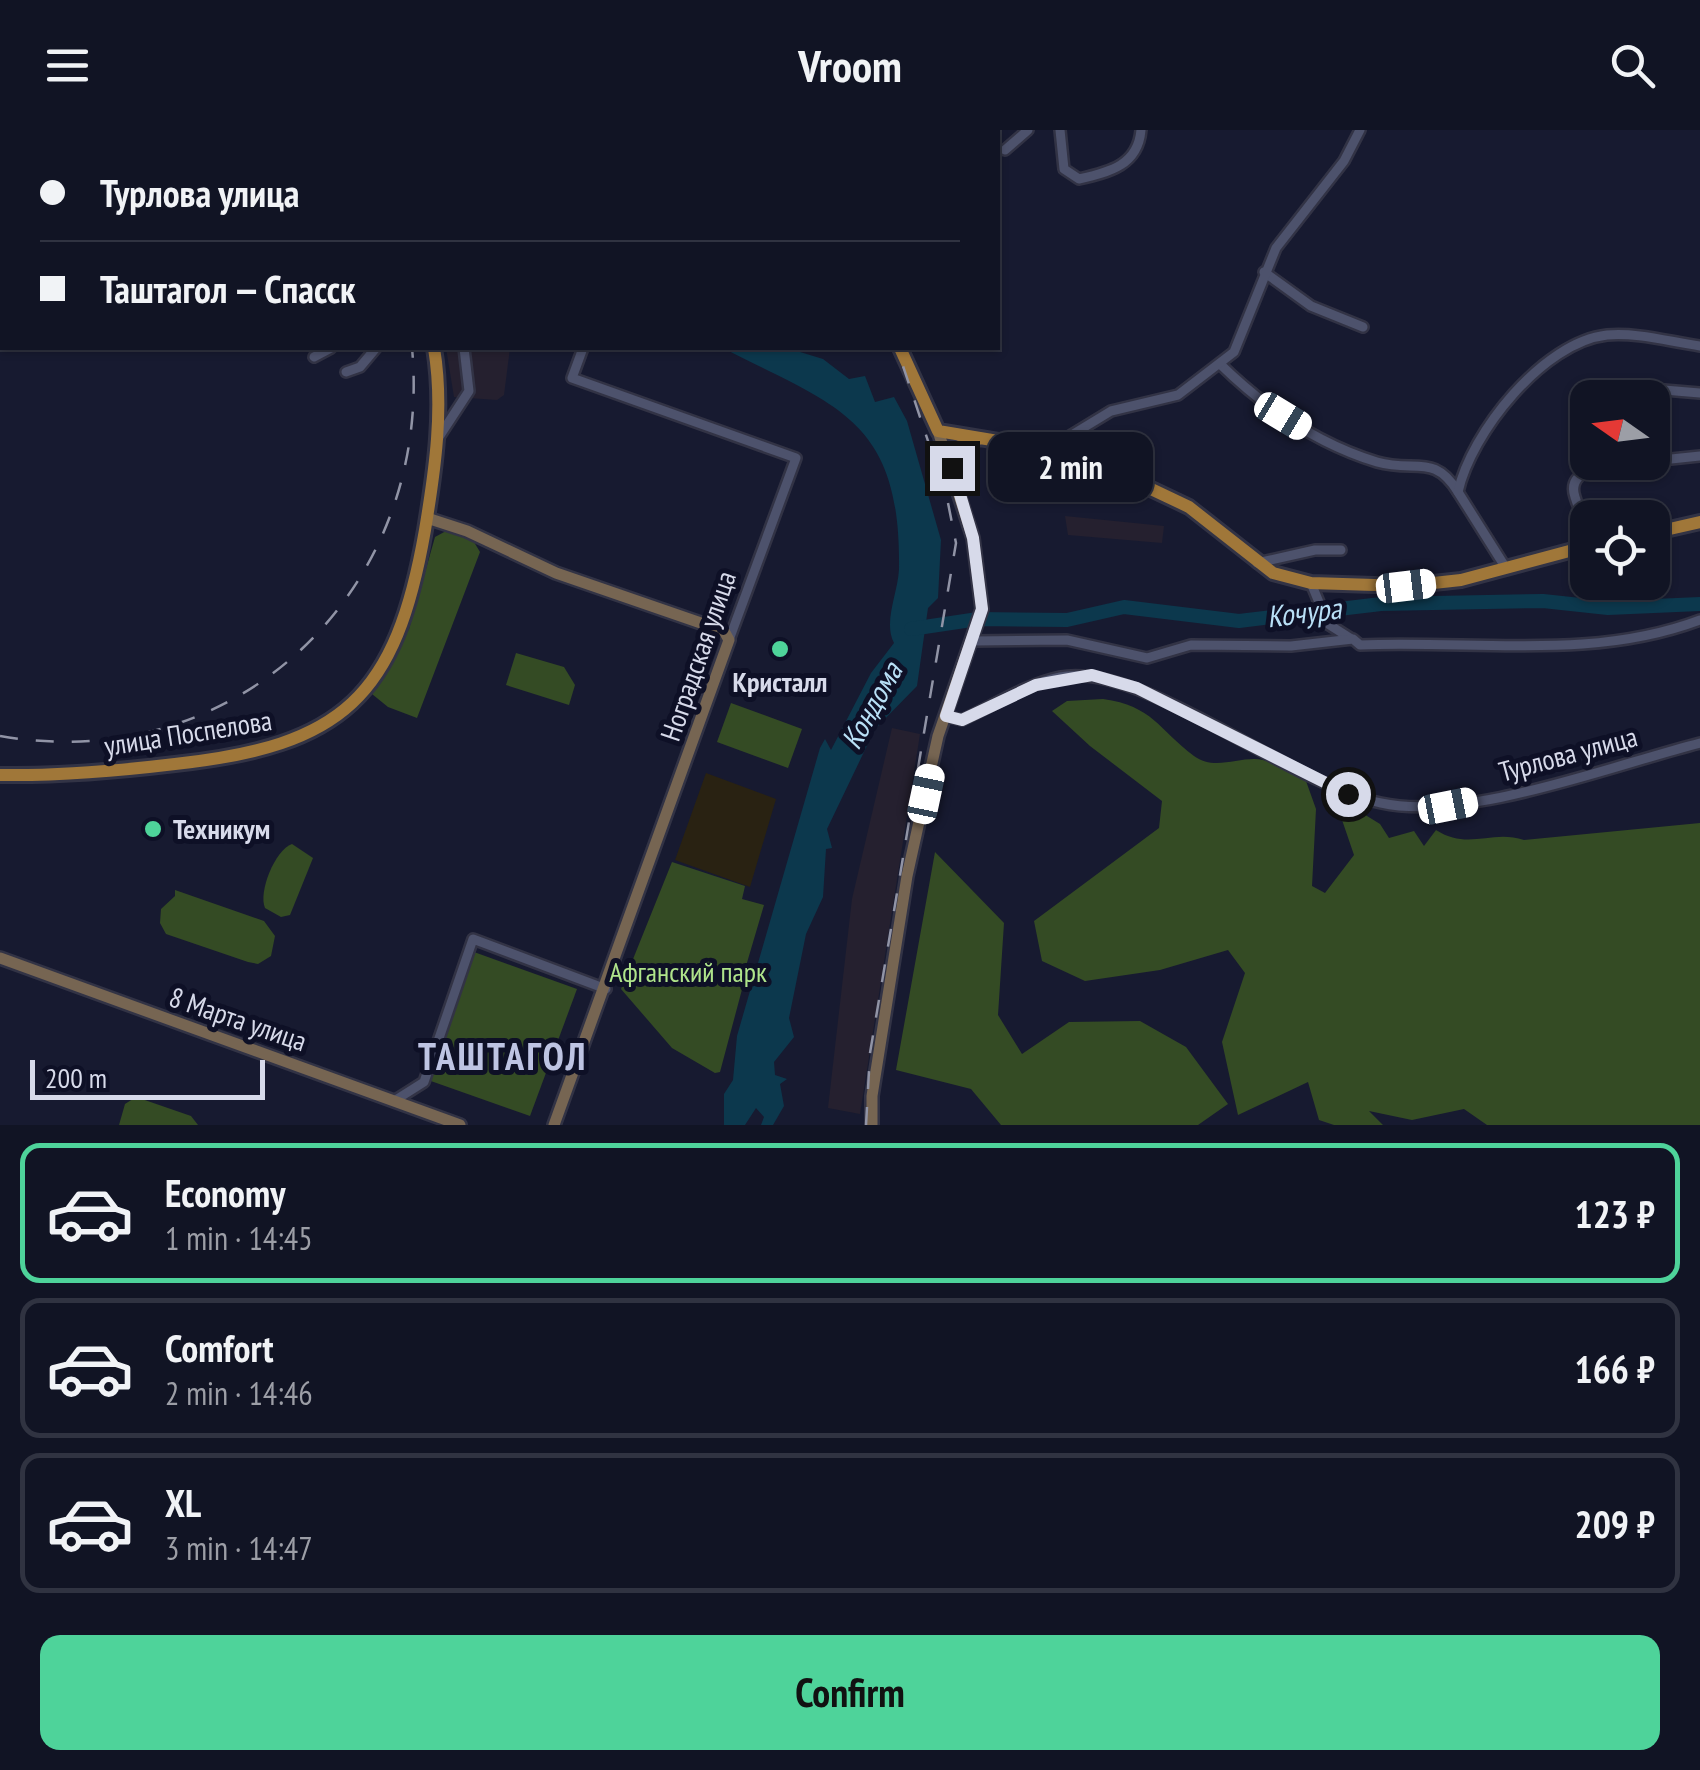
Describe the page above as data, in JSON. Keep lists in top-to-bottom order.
{
  "streets": {
    "main road": ["улица Поспелова"],
    "street": ["Ноградская улица", "Турлова улица", "8 Марта улица"]
  },
  "districts": ["ТАШТАГОЛ"],
  "water": ["Кочура", "Кондома"],
  "parks": ["Афганский парк"],
  "places": ["Кристалл", "Техникум"],
  "scale_bar": "200 m",
  "north": "left",
  "page": {
    "header": "Vroom",
    "banner": ["Турлова улица", "Таштагол — Спасск"],
    "bubble": "2 min",
    "scale": "200 m",
    "list": [
      {
        "name": "Economy",
        "note": "1 min · 14:45",
        "value": "123 ₽"
      },
      {
        "name": "Comfort",
        "note": "2 min · 14:46",
        "value": "166 ₽"
      },
      {
        "name": "XL",
        "note": "3 min · 14:47",
        "value": "209 ₽"
      }
    ],
    "buttons": "Confirm"
  }
}
